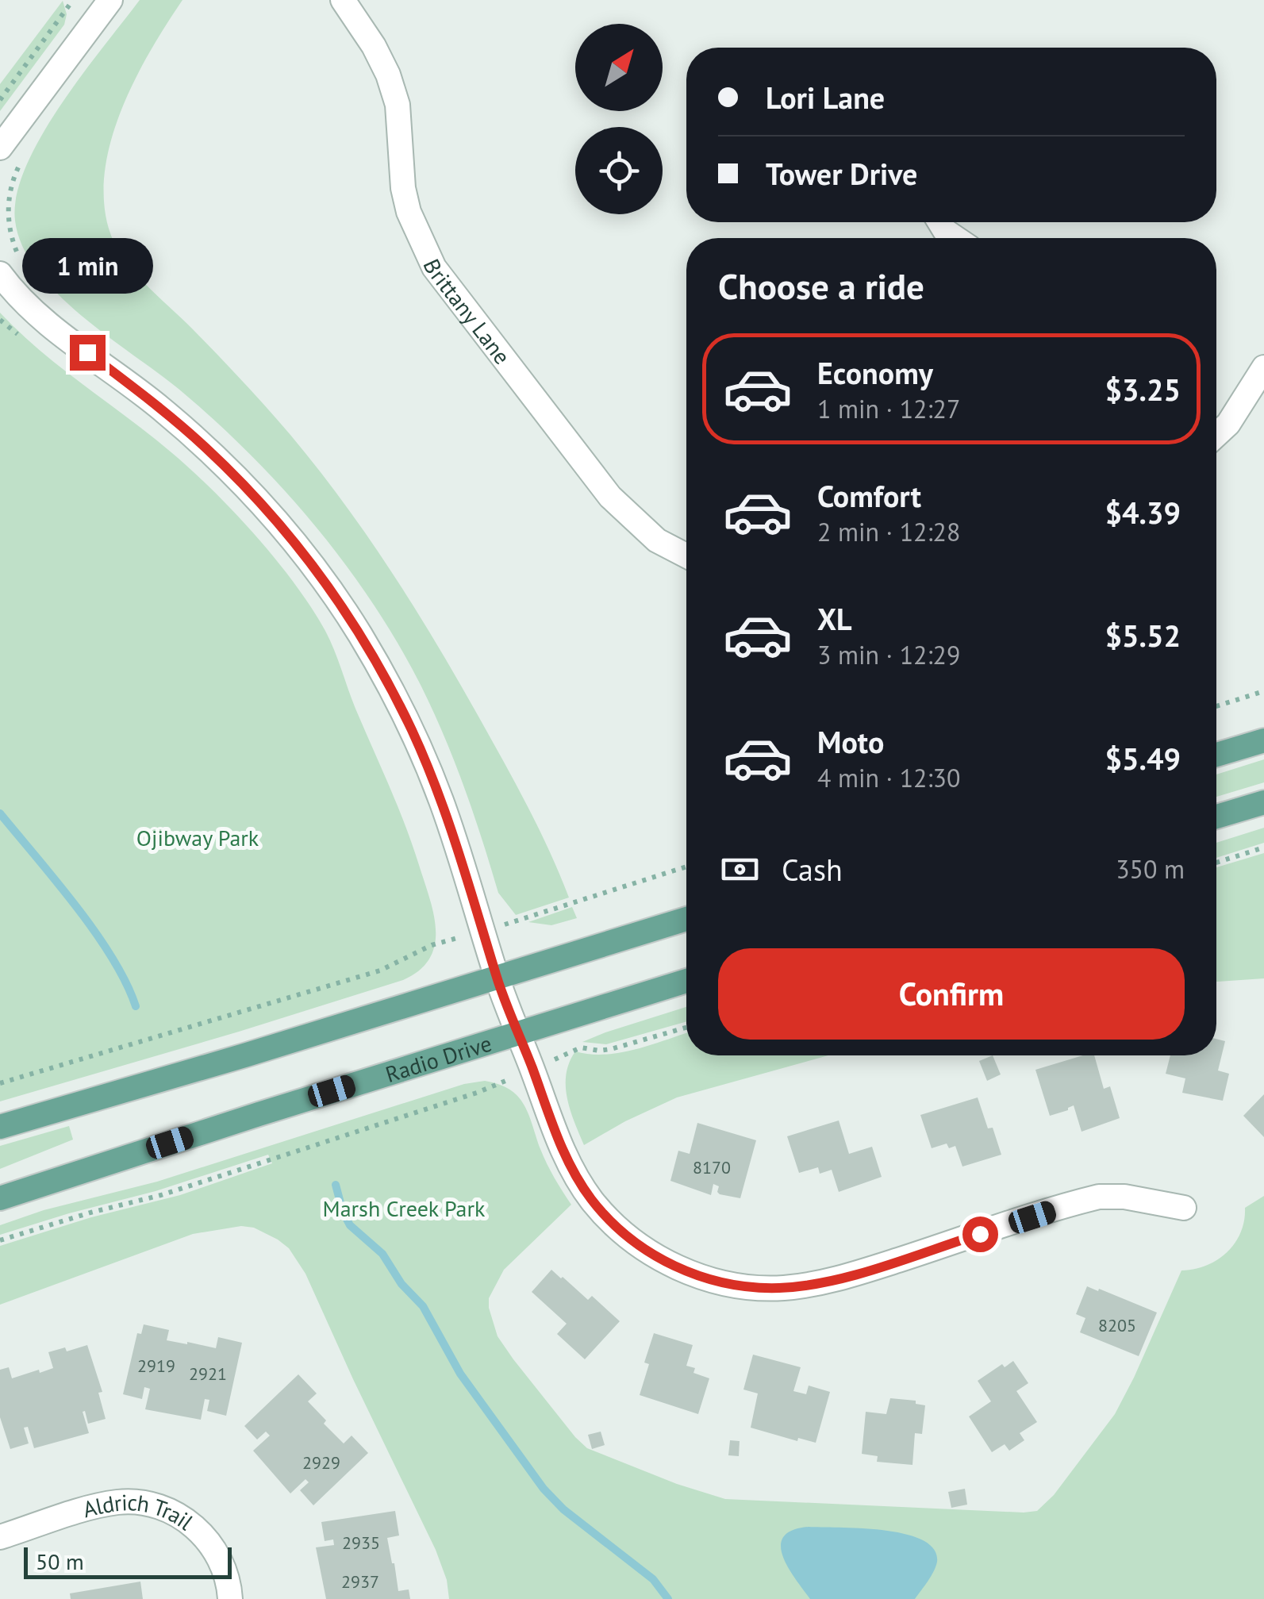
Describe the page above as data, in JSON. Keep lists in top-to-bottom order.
{
  "streets": {
    "main road": ["Radio Drive"],
    "street": ["Brittany Lane", "Aldrich Trail"]
  },
  "parks": ["Ojibway Park", "Marsh Creek Park"],
  "house_numbers": [
    "8170",
    "8205",
    "2919",
    "2921",
    "2929",
    "2935",
    "2937"
  ],
  "scale_bar": "50 m",
  "north": "top right",
  "page": {
    "banner": ["Lori Lane", "Tower Drive"],
    "bubble": "1 min",
    "heading": "Choose a ride",
    "list": [
      {
        "name": "Economy",
        "note": "1 min · 12:27",
        "value": "$3.25"
      },
      {
        "name": "Comfort",
        "note": "2 min · 12:28",
        "value": "$4.39"
      },
      {
        "name": "XL",
        "note": "3 min · 12:29",
        "value": "$5.52"
      },
      {
        "name": "Moto",
        "note": "4 min · 12:30",
        "value": "$5.49"
      }
    ],
    "pay": ["Cash", "350 m"],
    "buttons": "Confirm",
    "scale": "50 m"
  }
}
